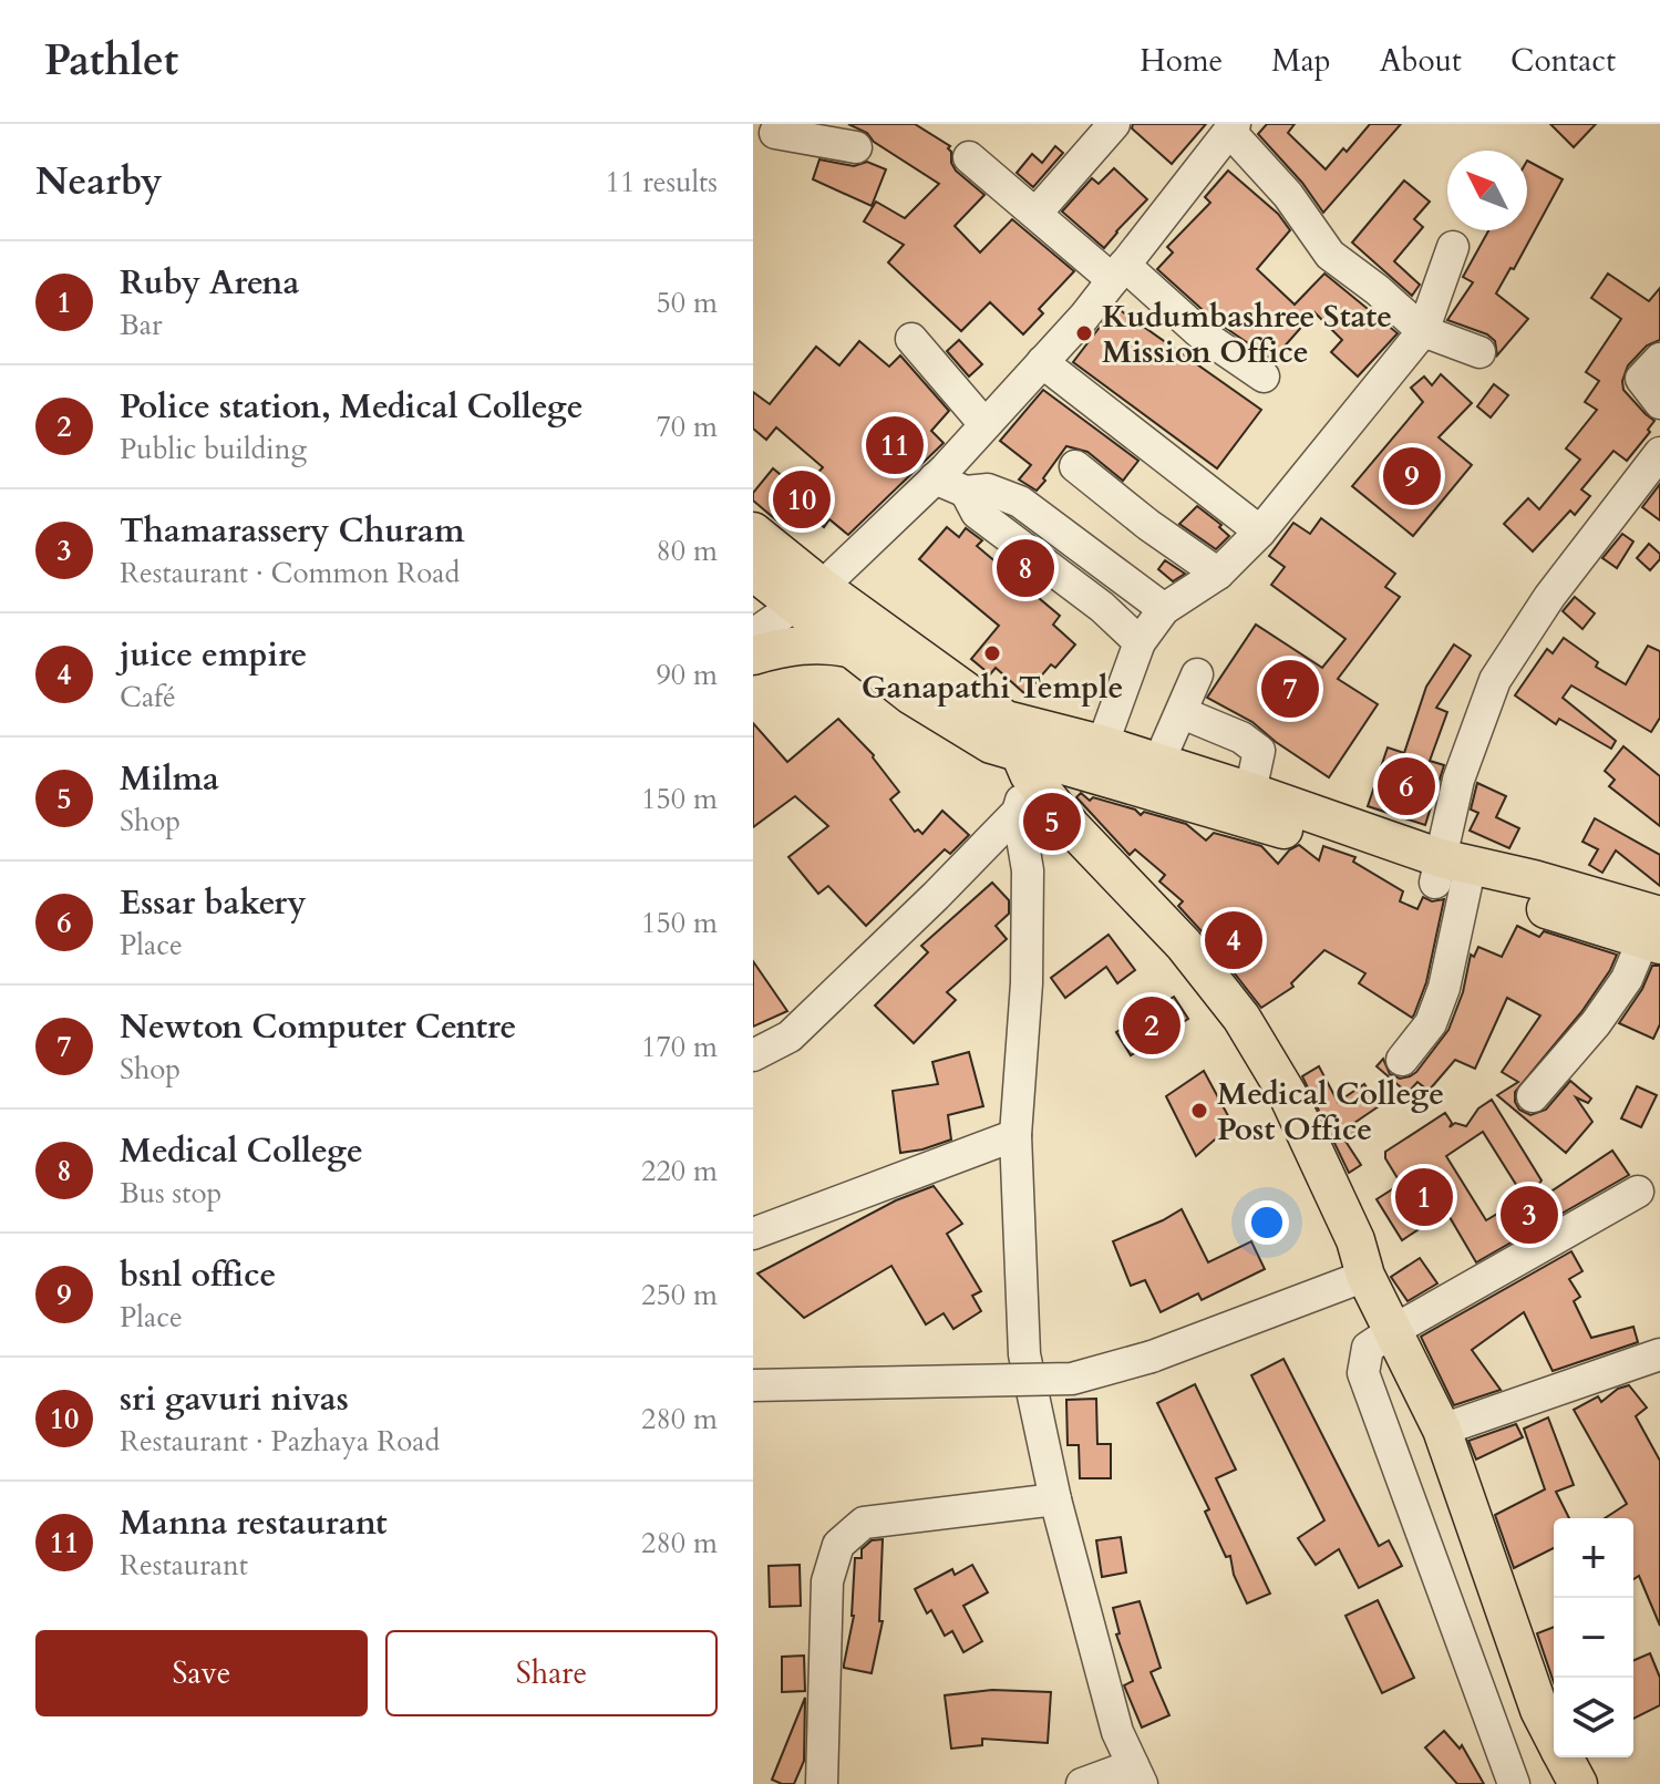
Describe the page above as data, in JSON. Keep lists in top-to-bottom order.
{
  "places": ["Kudumbashree State Mission Office", "Ganapathi Temple", "Medical College Post Office"],
  "north": "top left",
  "page": {
    "header": "Pathlet",
    "nav": [
      "Home",
      "Map",
      "About",
      "Contact"
    ],
    "heading": ["Nearby", "11 results"],
    "list": [
      {
        "mark": "1",
        "name": "Ruby Arena",
        "note": "Bar",
        "value": "50 m"
      },
      {
        "mark": "2",
        "name": "Police station, Medical College",
        "note": "Public building",
        "value": "70 m"
      },
      {
        "mark": "3",
        "name": "Thamarassery Churam",
        "note": "Restaurant · Common Road",
        "value": "80 m"
      },
      {
        "mark": "4",
        "name": "juice empire",
        "note": "Café",
        "value": "90 m"
      },
      {
        "mark": "5",
        "name": "Milma",
        "note": "Shop",
        "value": "150 m"
      },
      {
        "mark": "6",
        "name": "Essar bakery",
        "note": "Place",
        "value": "150 m"
      },
      {
        "mark": "7",
        "name": "Newton Computer Centre",
        "note": "Shop",
        "value": "170 m"
      },
      {
        "mark": "8",
        "name": "Medical College",
        "note": "Bus stop",
        "value": "220 m"
      },
      {
        "mark": "9",
        "name": "bsnl office",
        "note": "Place",
        "value": "250 m"
      },
      {
        "mark": "10",
        "name": "sri gavuri nivas",
        "note": "Restaurant · Pazhaya Road",
        "value": "280 m"
      },
      {
        "mark": "11",
        "name": "Manna restaurant",
        "note": "Restaurant",
        "value": "280 m"
      }
    ],
    "pins": [
      "11",
      "9",
      "10",
      "8",
      "7",
      "6",
      "5",
      "4",
      "2",
      "1",
      "3"
    ],
    "map_buttons": ["+", "−"],
    "buttons": ["Save", "Share"]
  }
}
